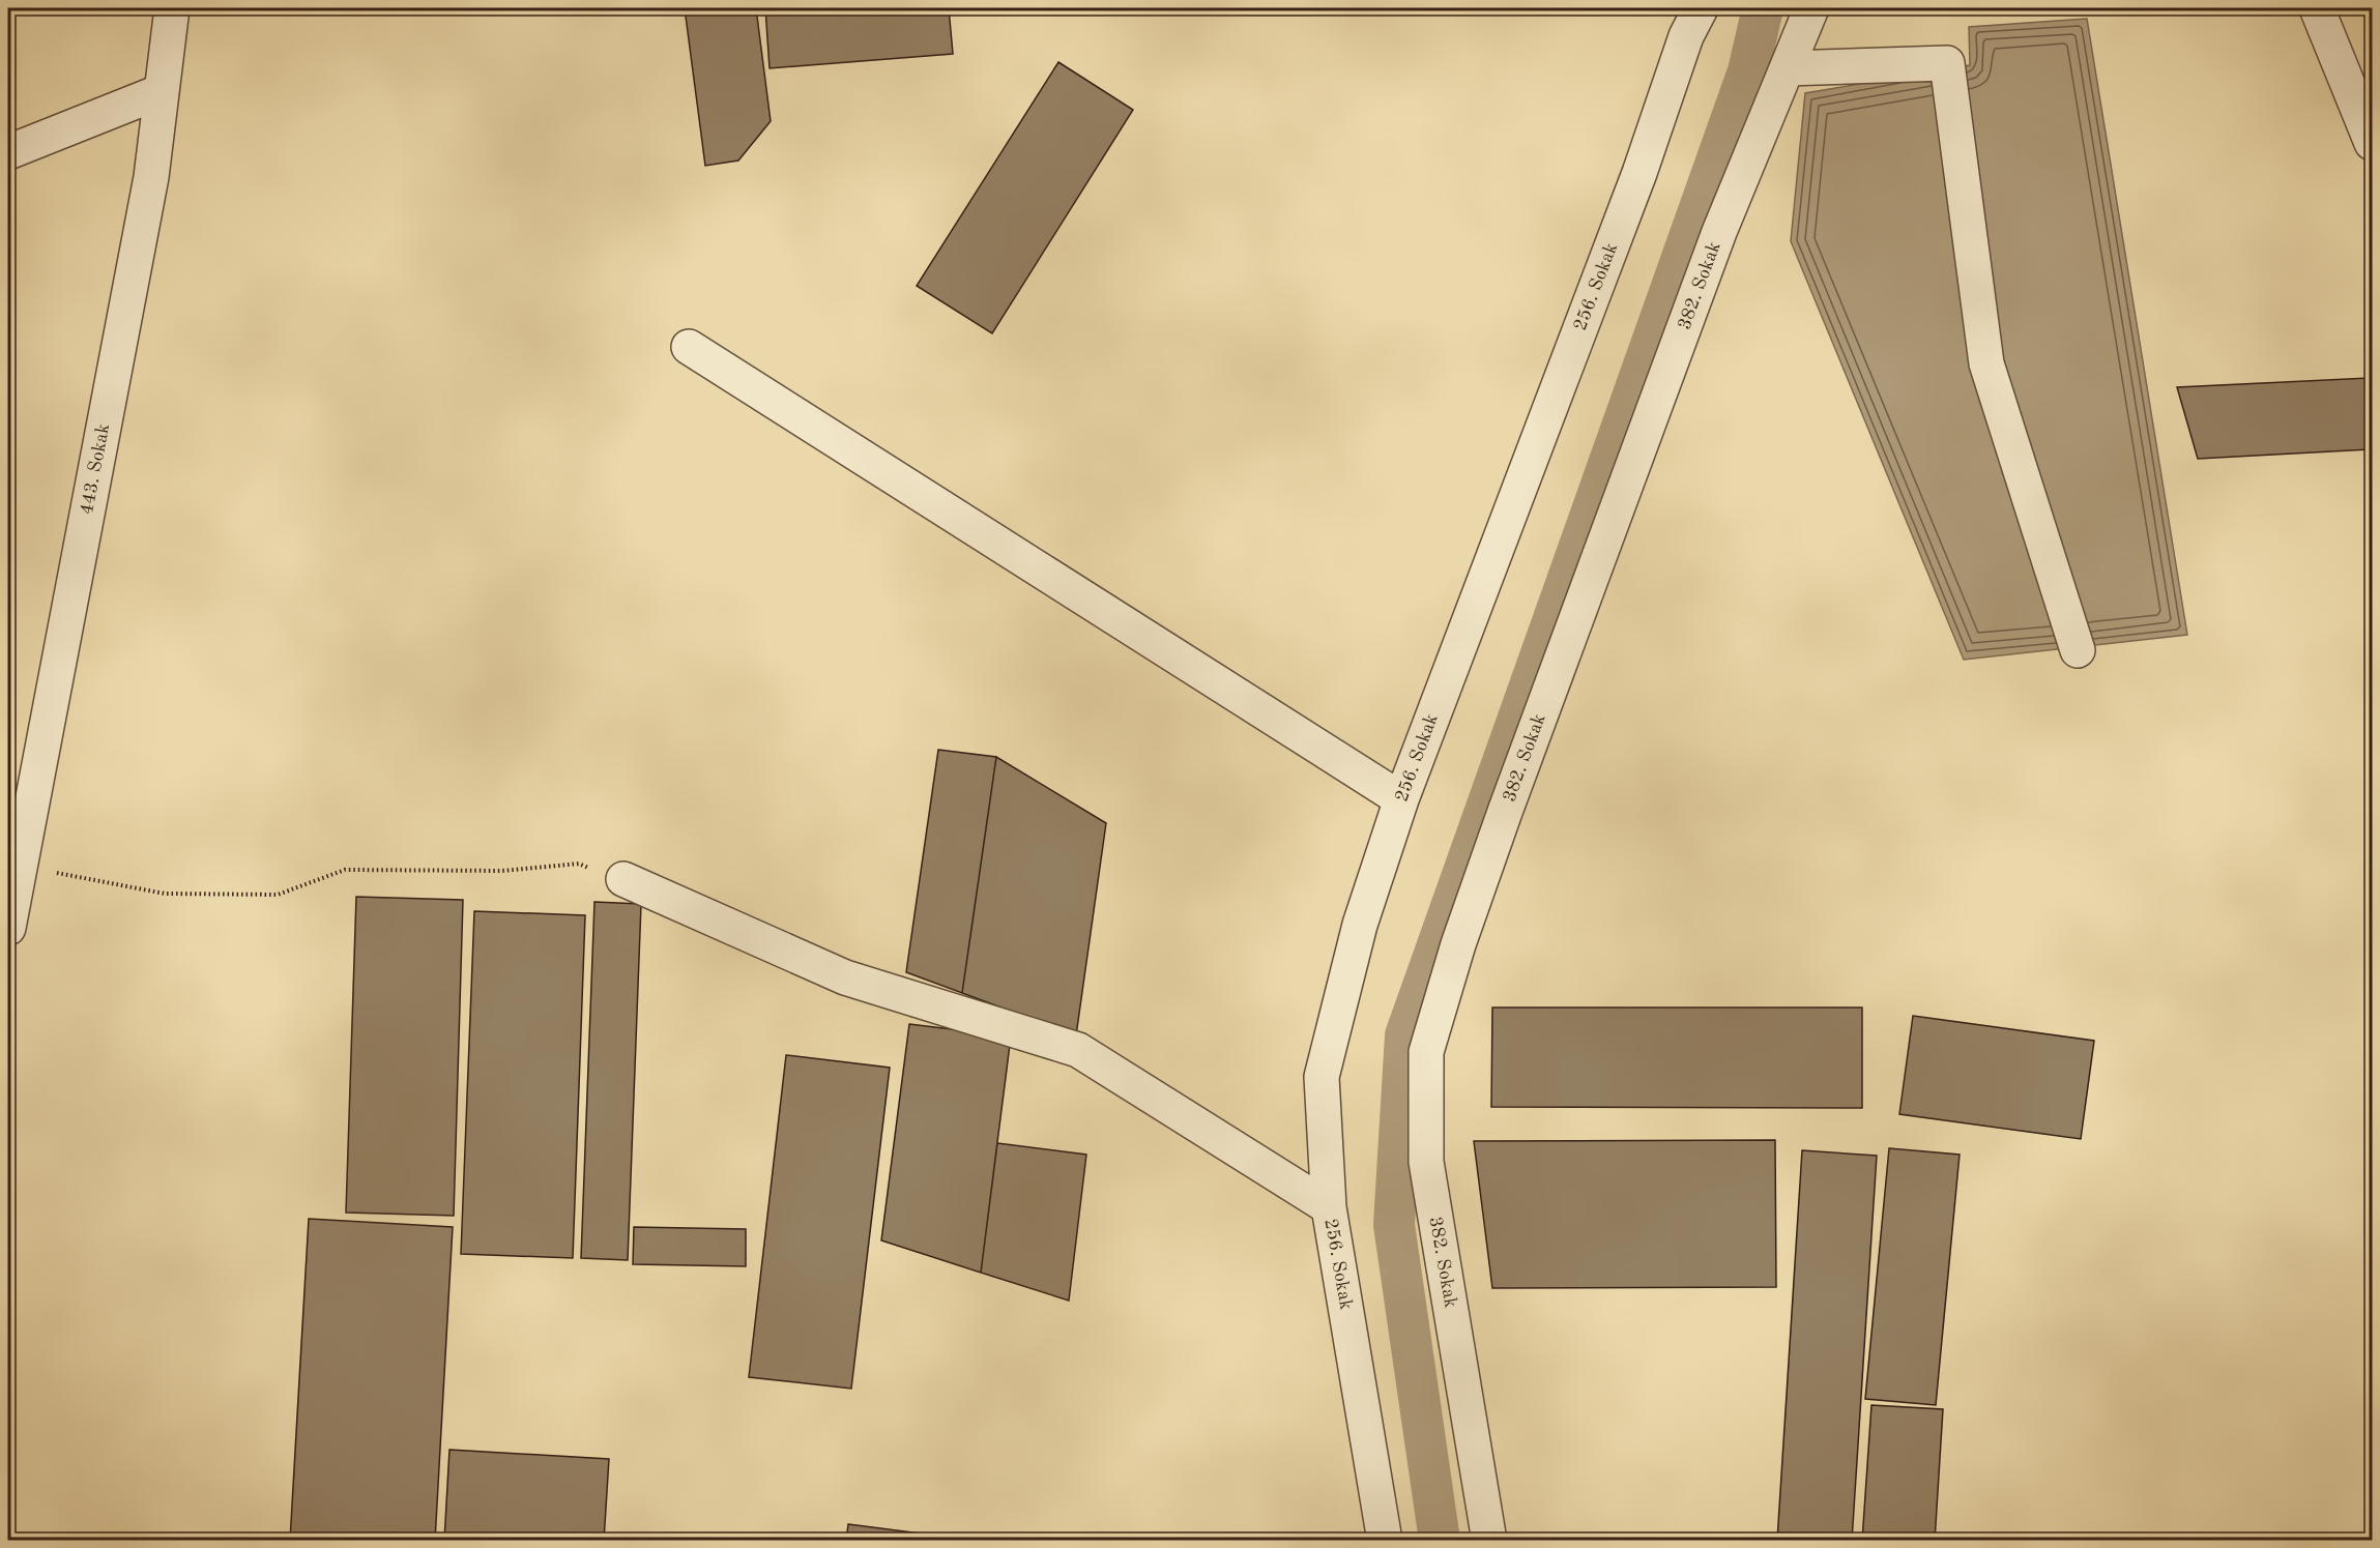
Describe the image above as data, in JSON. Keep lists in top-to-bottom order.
{
  "streets": {
    "street": ["382. Sokak", "256. Sokak", "443. Sokak"]
  }
}
